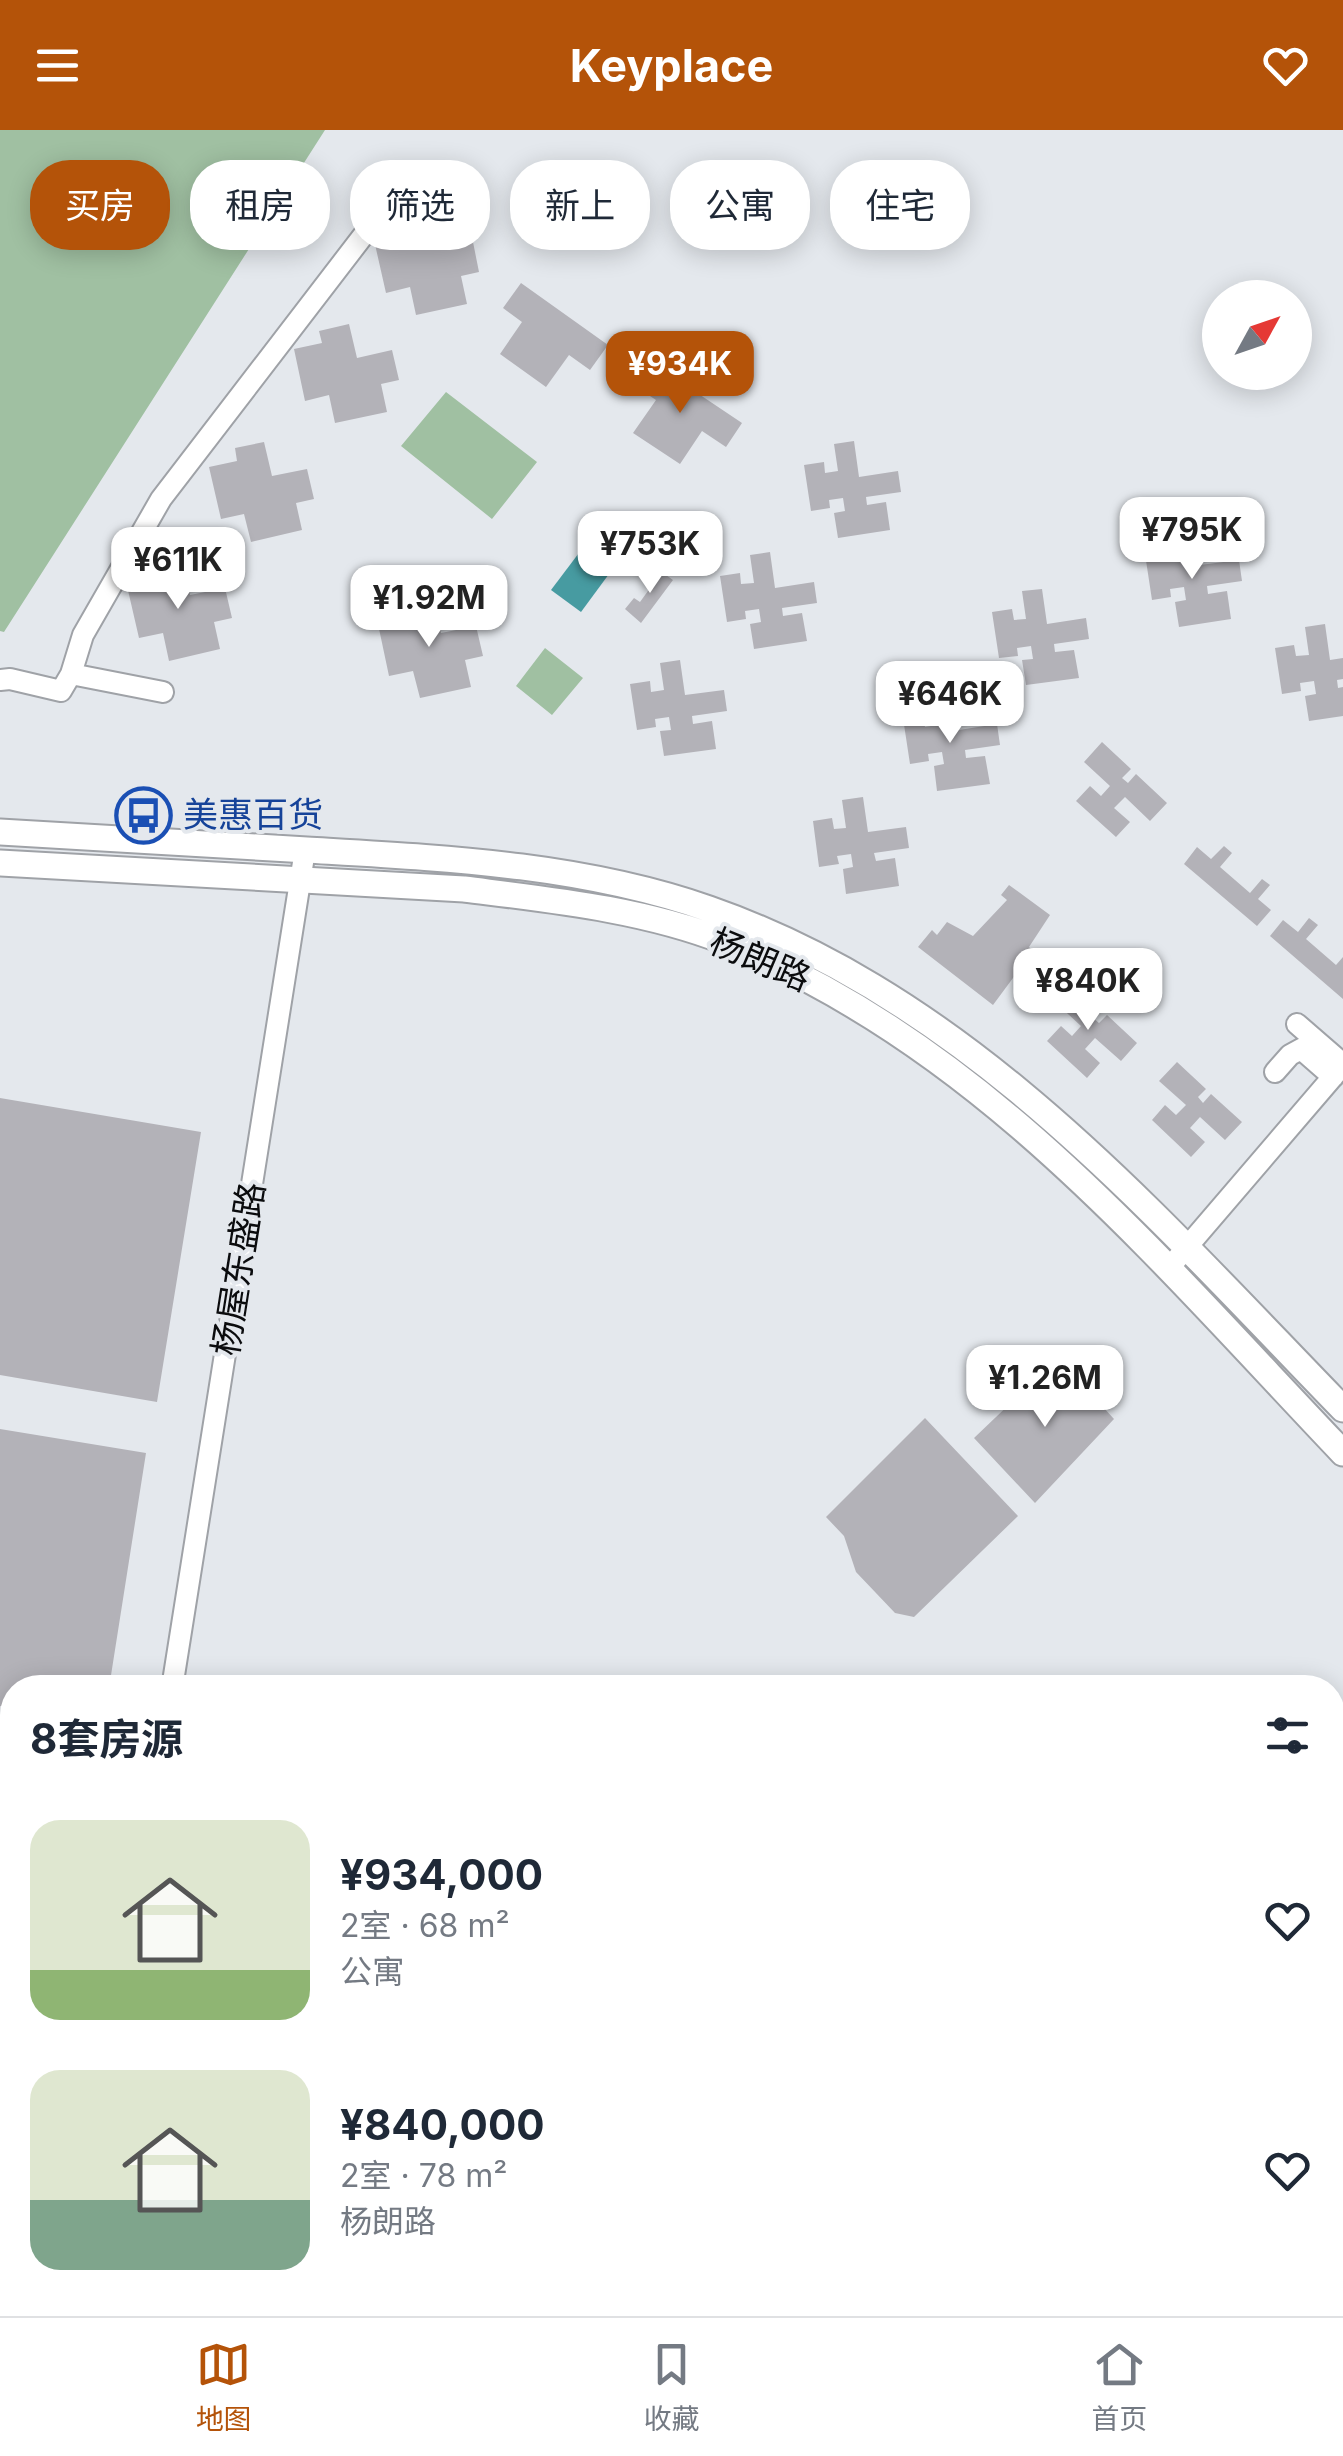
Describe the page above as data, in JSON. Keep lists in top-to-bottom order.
{
  "streets": {
    "main road": ["杨朗路"],
    "street": ["杨屋东盛路"]
  },
  "crossings": [
    ["杨朗路", "杨屋东盛路"]
  ],
  "places": {
    "bus stop": ["美惠百货"]
  },
  "north": "top right",
  "page": {
    "header": "Keyplace",
    "chip": [
      "买房",
      "租房",
      "筛选",
      "新上",
      "公寓",
      "住宅"
    ],
    "price": [
      "¥934K",
      "¥795K",
      "¥753K",
      "¥611K",
      "¥1.92M",
      "¥646K",
      "¥840K",
      "¥1.26M"
    ],
    "heading": "8套房源",
    "list": [
      {
        "name": "¥934,000",
        "note": "2室 · 68 m² · 公寓"
      },
      {
        "name": "¥840,000",
        "note": "2室 · 78 m² · 杨朗路"
      }
    ],
    "tabs": ["地图", "收藏", "首页"]
  }
}
